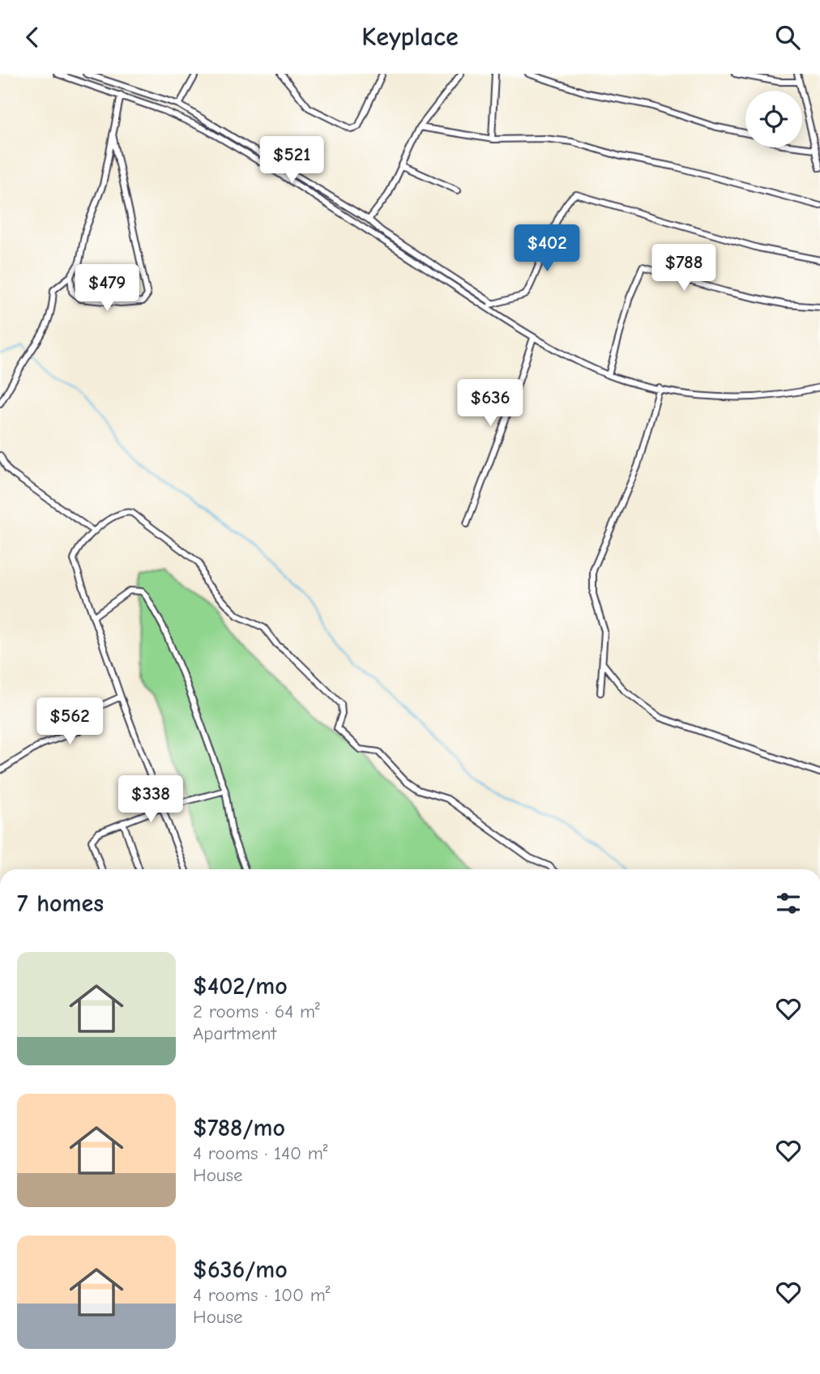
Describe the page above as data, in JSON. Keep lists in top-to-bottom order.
{
  "page": {
    "header": "Keyplace",
    "price": [
      "$521",
      "$402",
      "$788",
      "$479",
      "$636",
      "$562",
      "$338"
    ],
    "heading": "7 homes",
    "list": [
      {
        "name": "$402/mo",
        "note": "2 rooms · 64 m² · Apartment"
      },
      {
        "name": "$788/mo",
        "note": "4 rooms · 140 m² · House"
      },
      {
        "name": "$636/mo",
        "note": "4 rooms · 100 m² · House"
      }
    ]
  }
}
